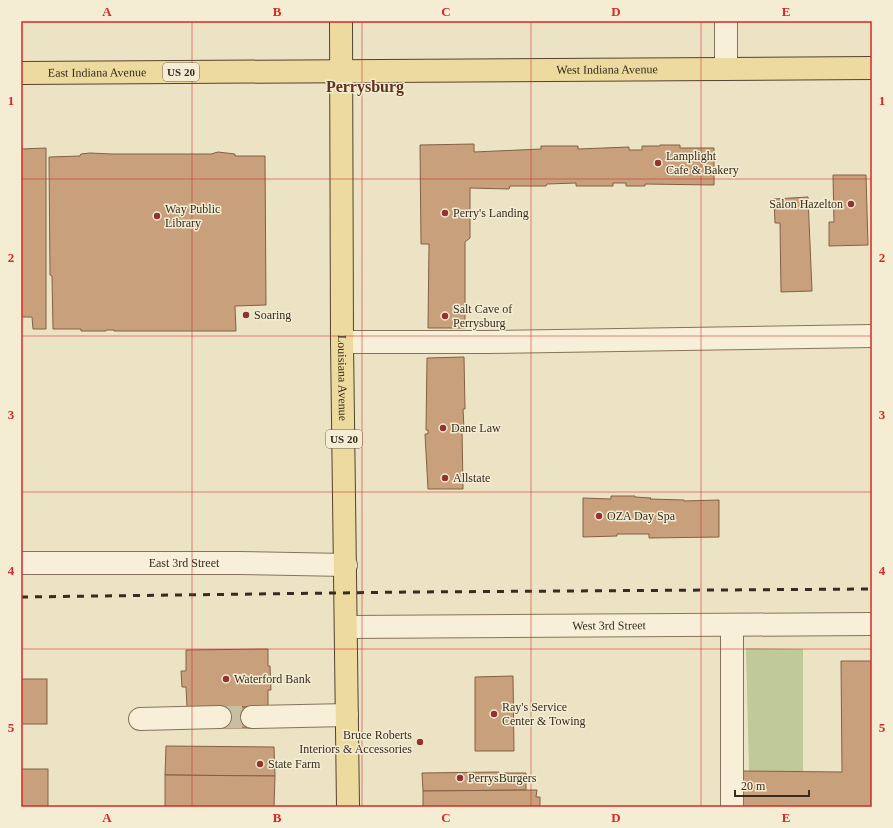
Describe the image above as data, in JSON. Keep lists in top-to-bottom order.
{
  "streets": {
    "main road": [
      "West Indiana Avenue",
      "East Indiana Avenue",
      "US 20",
      "Louisiana Avenue"
    ],
    "street": ["East 3rd Street", "West 3rd Street"]
  },
  "crossings": [
    ["West Indiana Avenue", "East Indiana Avenue"],
    ["West Indiana Avenue", "Louisiana Avenue"],
    ["East Indiana Avenue", "Louisiana Avenue"],
    ["Louisiana Avenue", "East 3rd Street"],
    ["Louisiana Avenue", "West 3rd Street"]
  ],
  "districts": ["Perrysburg"],
  "places": [
    "Lamplight Cafe & Bakery",
    "Salon Hazelton",
    "Perry's Landing",
    "Way Public Library",
    "Soaring",
    "Salt Cave of Perrysburg",
    "Dane Law",
    "Allstate",
    "OZA Day Spa",
    "Waterford Bank",
    "Ray's Service Center & Towing",
    "Bruce Roberts Interiors & Accessories",
    "State Farm",
    "PerrysBurgers"
  ],
  "scale_bar": "20 m",
  "grid": {
    "columns": [
      "A",
      "B",
      "C",
      "D",
      "E"
    ],
    "rows": [
      "1",
      "2",
      "3",
      "4",
      "5"
    ]
  }
}
